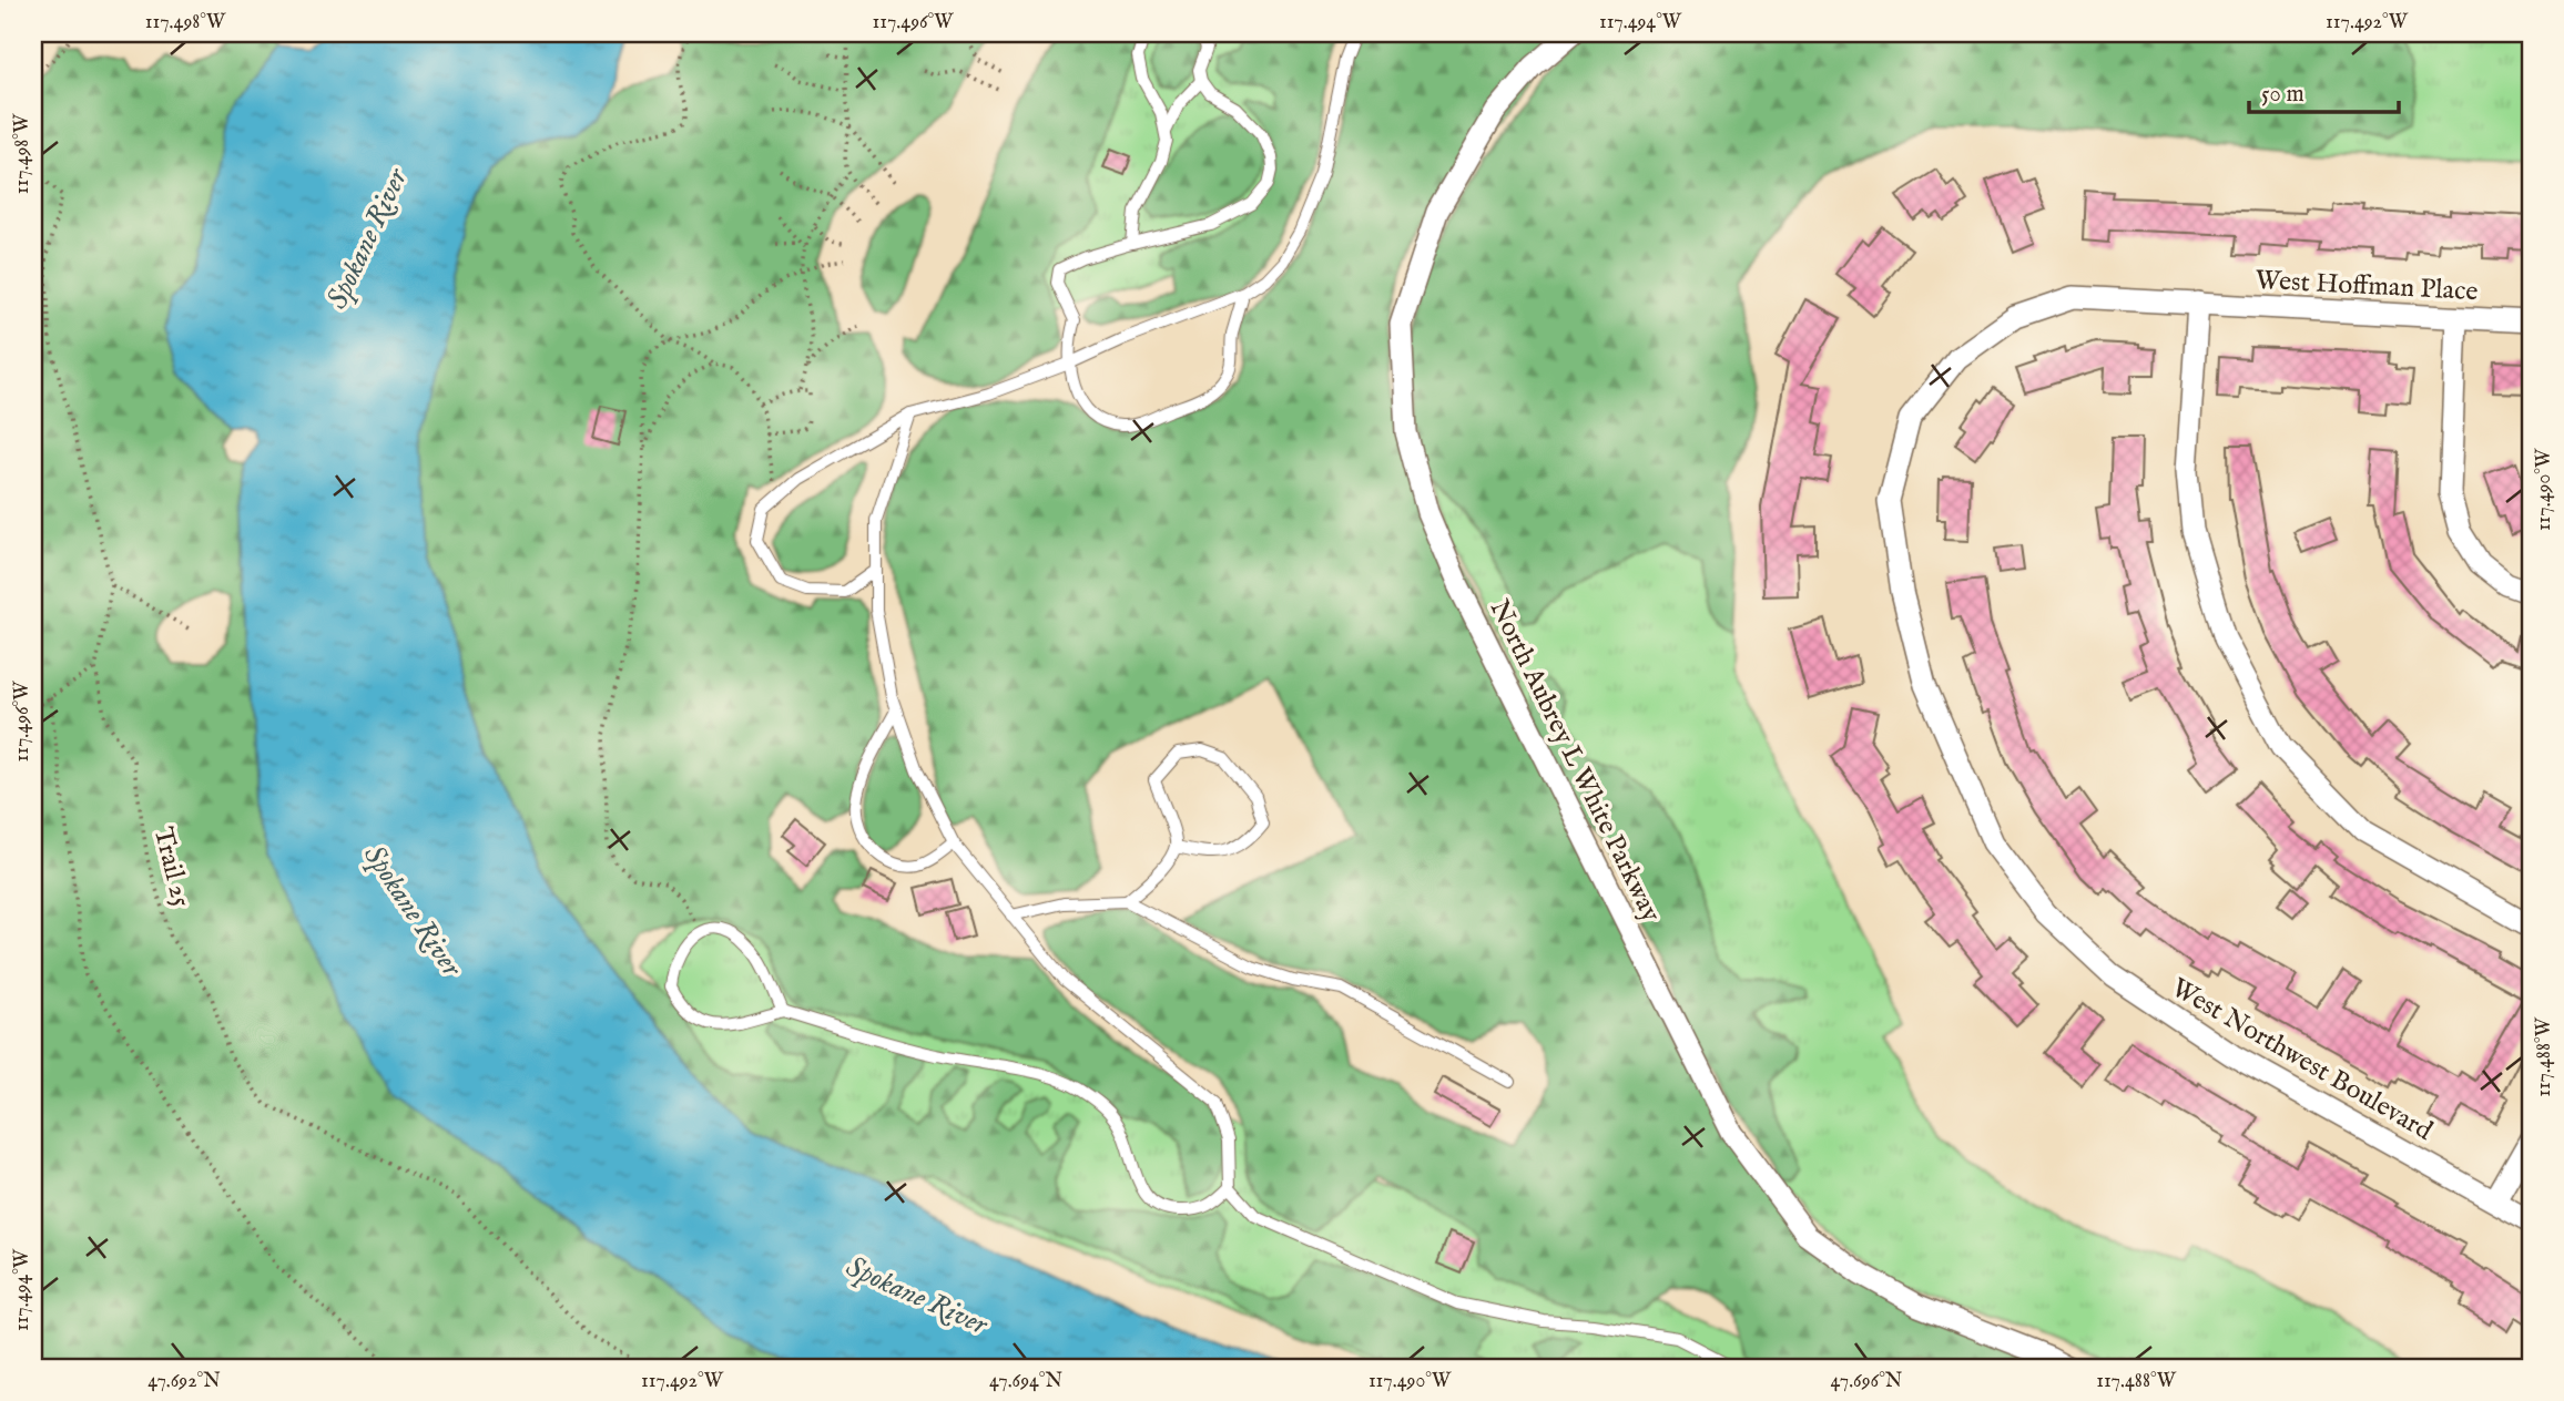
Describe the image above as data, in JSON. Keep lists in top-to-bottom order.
{
  "streets": {
    "street": ["West Hoffman Place", "North Aubrey L White Parkway", "West Northwest Boulevard"],
    "path": ["Trail 25"]
  },
  "crossings": [
    ["West Hoffman Place", "West Northwest Boulevard"]
  ],
  "water": ["Spokane River"],
  "scale_bar": "50 m",
  "coordinates": [
    "117.498°W",
    "117.496°W",
    "117.494°W",
    "117.492°W",
    "117.490°W",
    "117.488°W",
    "47.692°N",
    "47.694°N",
    "47.696°N"
  ]
}
